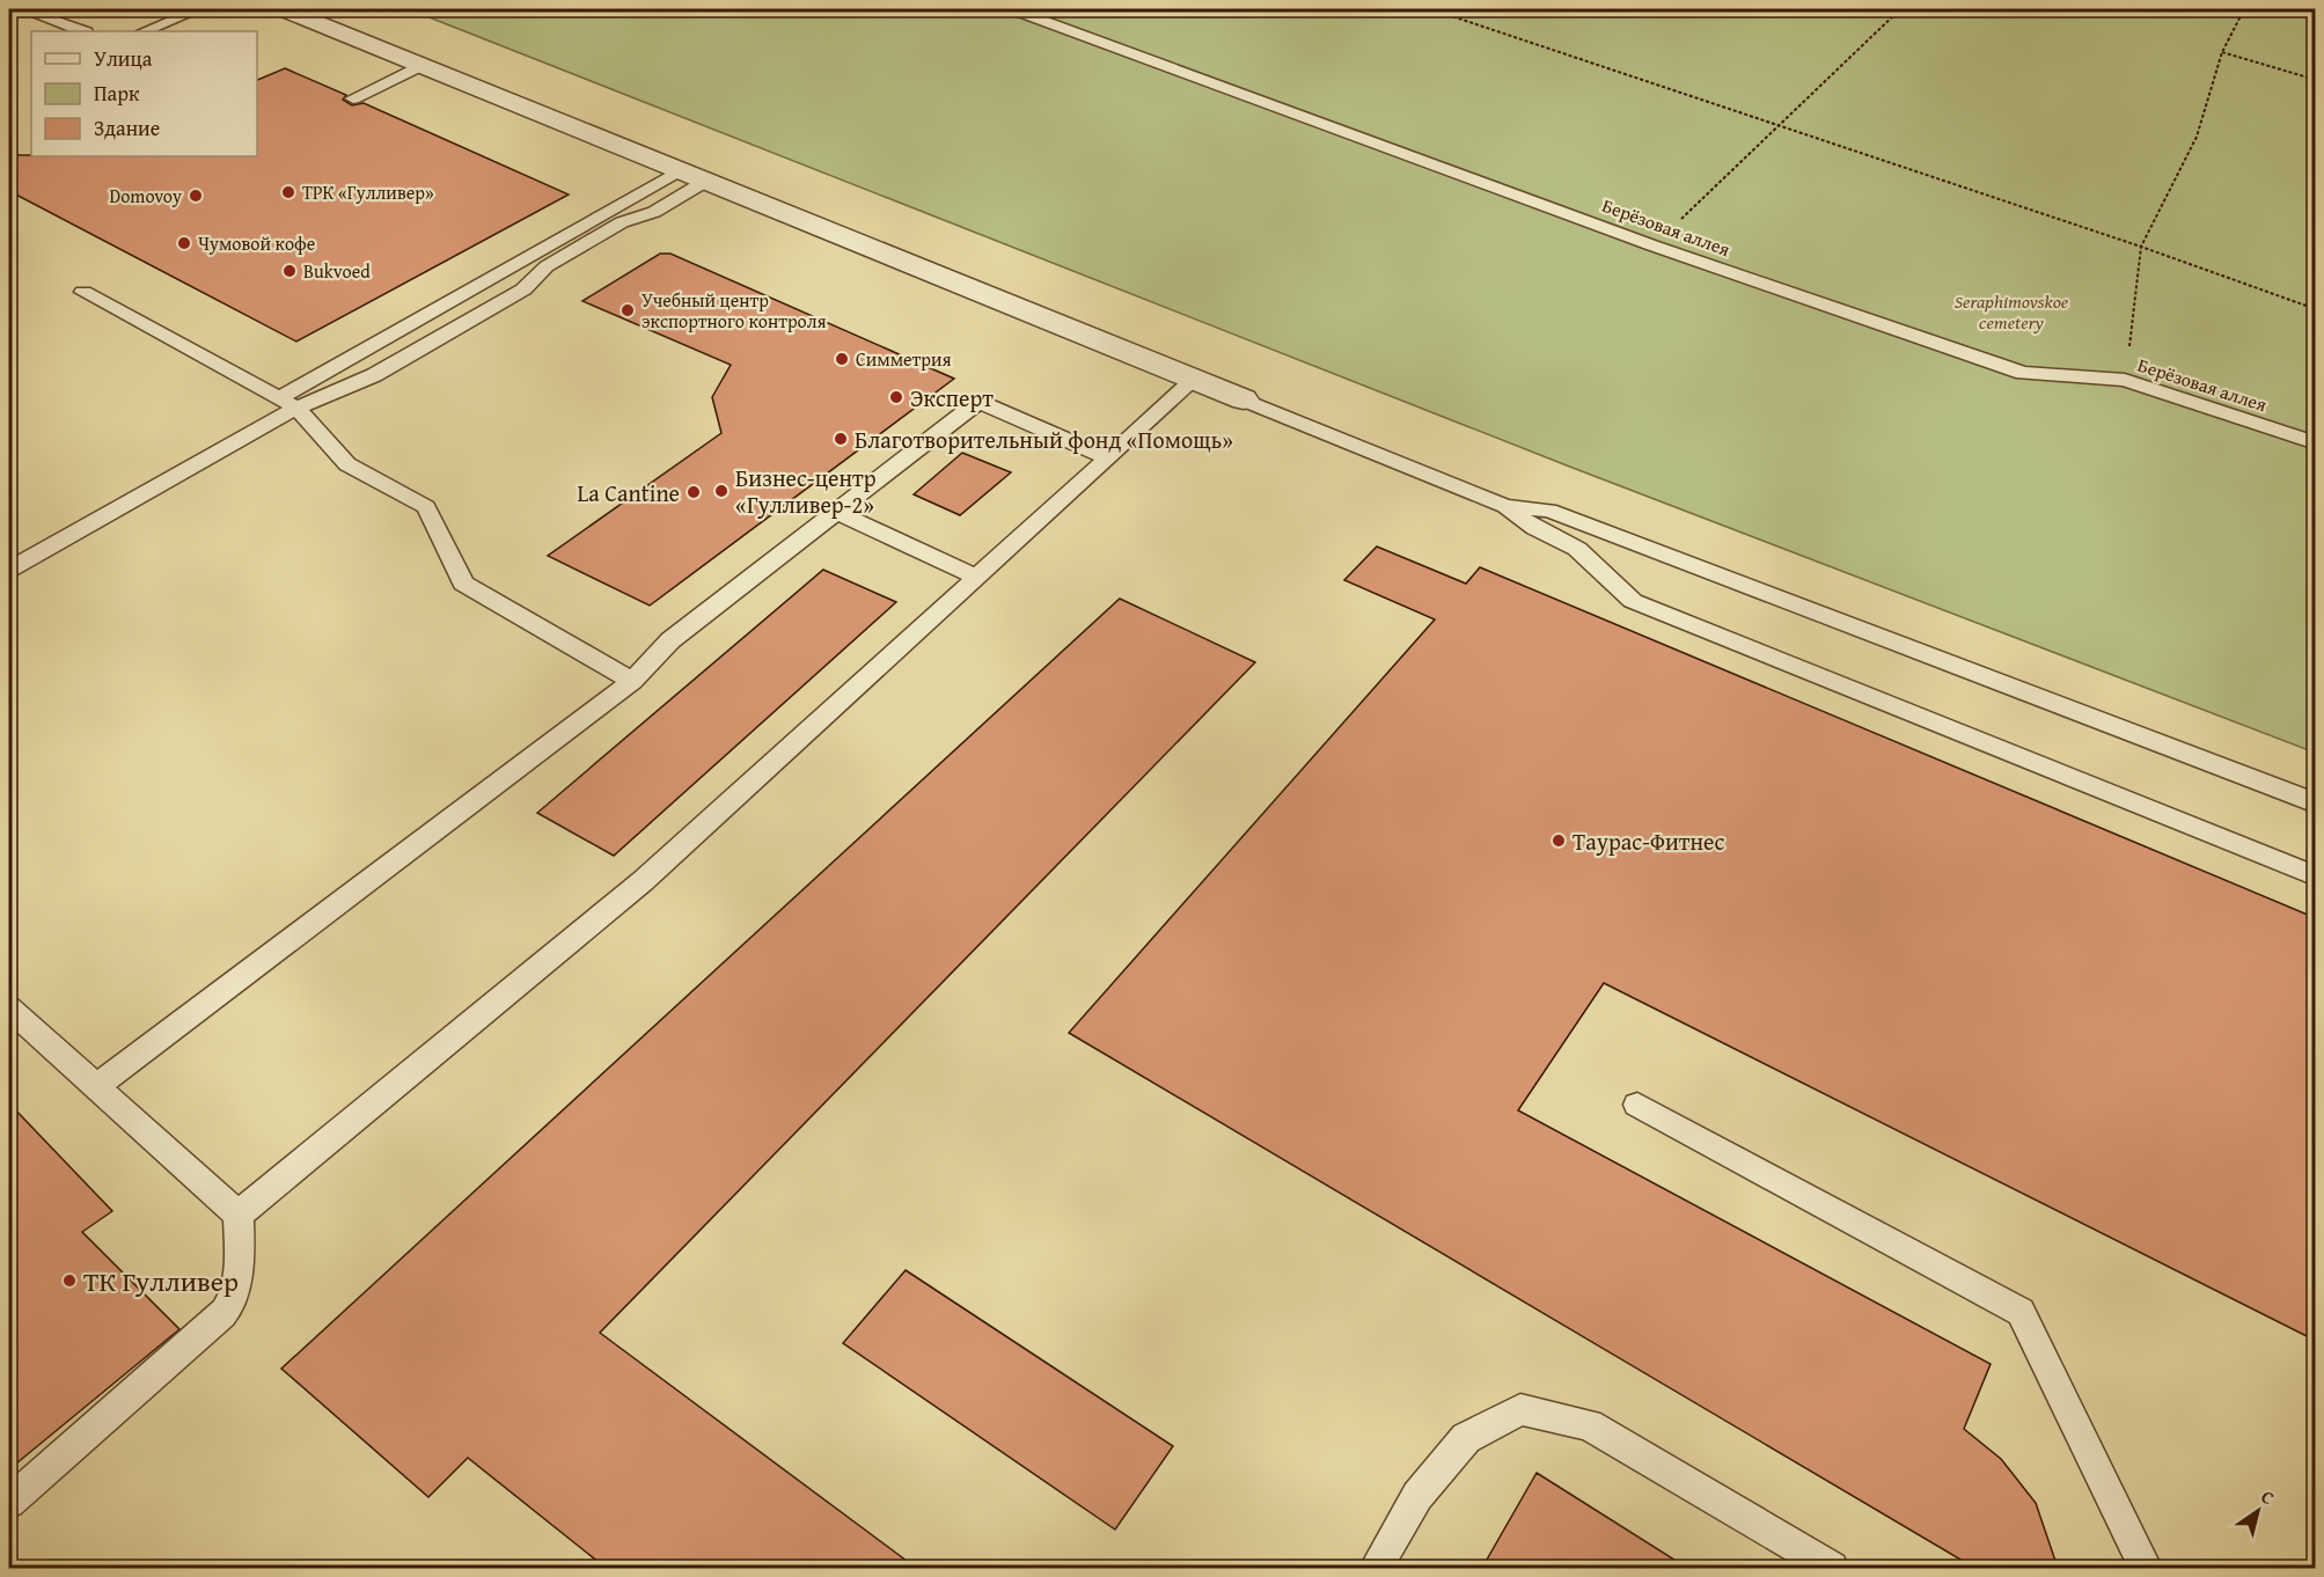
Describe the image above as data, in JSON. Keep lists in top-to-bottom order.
{
  "streets": {
    "lane": ["Берёзовая аллея"]
  },
  "parks": ["Seraphimovskoe cemetery"],
  "places": [
    "ТРК «Гулливер»",
    "Domovoy",
    "Чумовой кофе",
    "Bukvoed",
    "Учебный центр экспортного контроля",
    "Симметрия",
    "Эксперт",
    "Благотворительный фонд «Помощь»",
    "Бизнес-центр «Гулливер-2»",
    "La Cantine",
    "Таурас-Фитнес",
    "ТК Гулливер"
  ],
  "legend": ["Улица", "Парк", "Здание"],
  "north": "top right"
}
